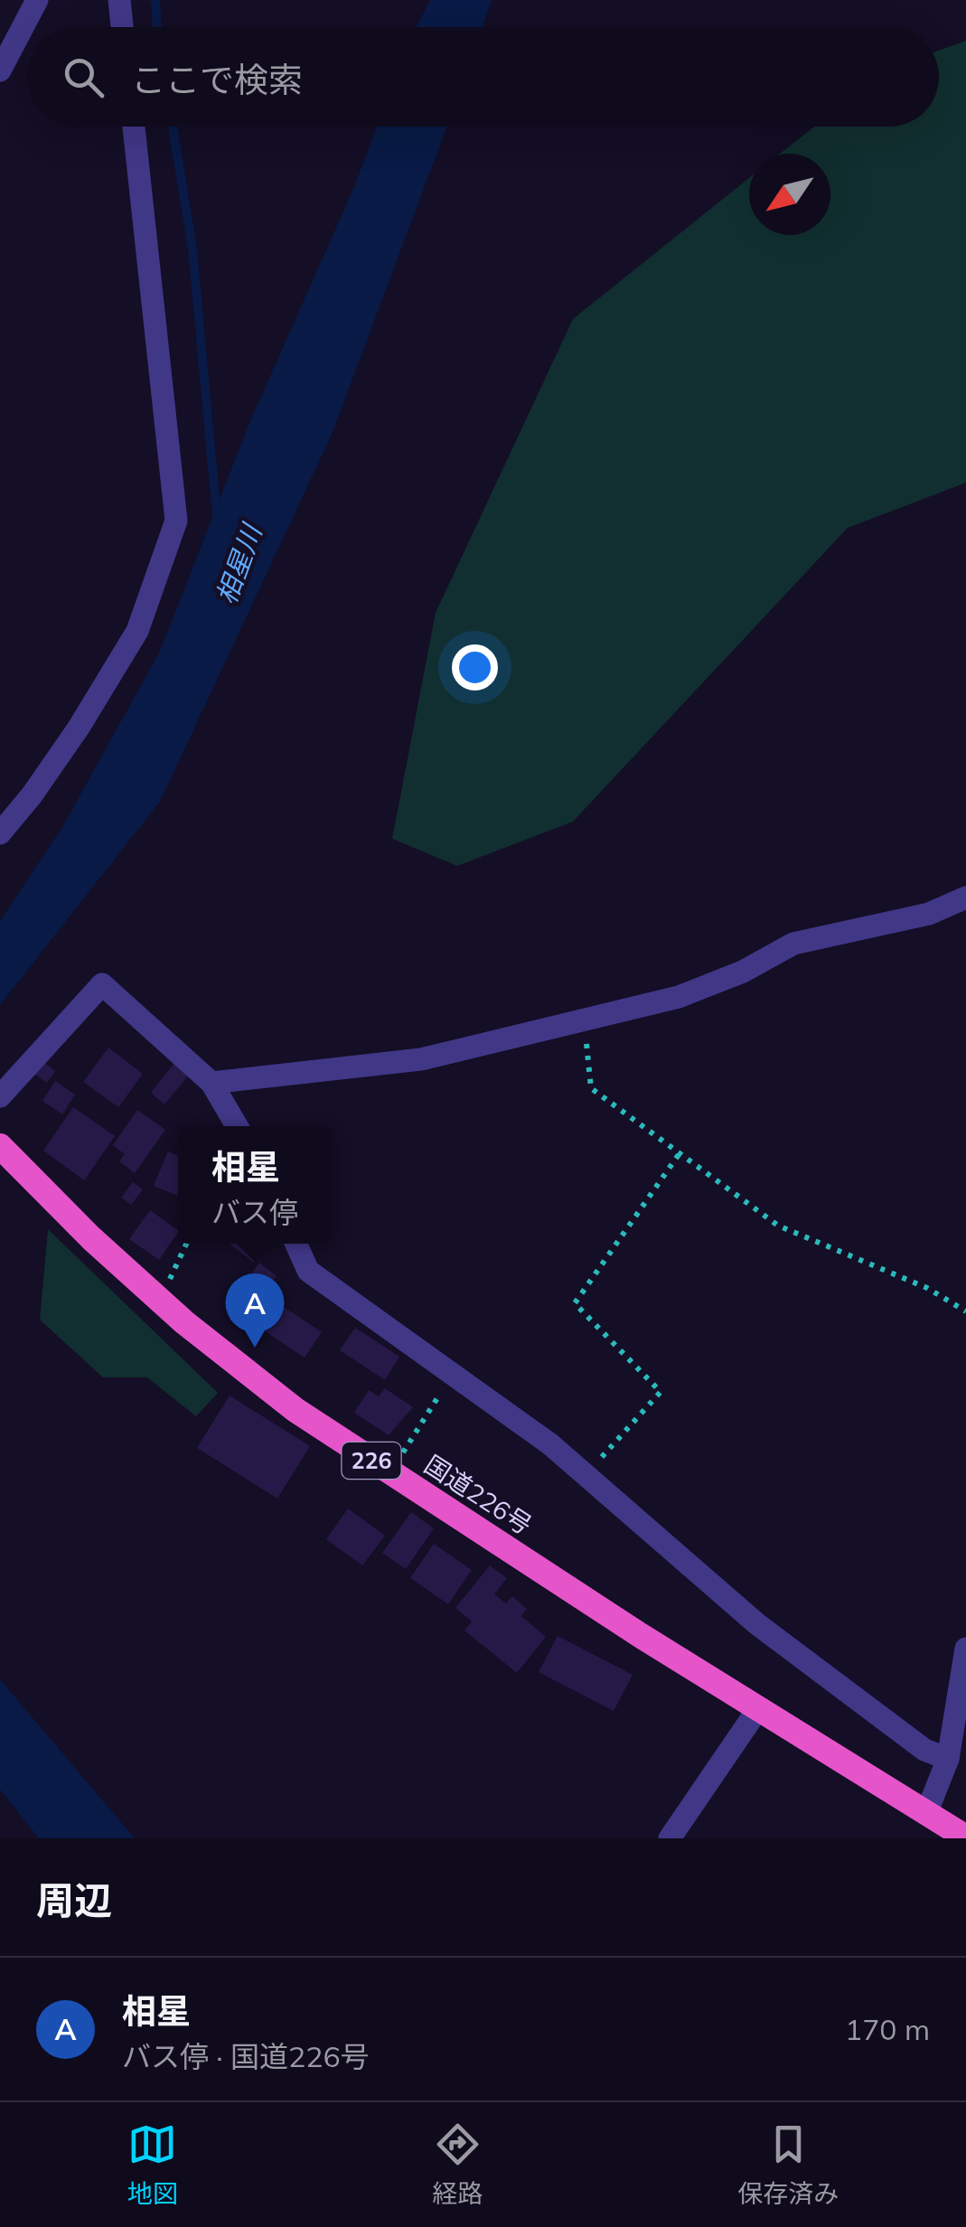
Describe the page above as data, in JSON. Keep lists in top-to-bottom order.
{
  "streets": {
    "highway": ["226", "国道226号"]
  },
  "water": ["相星川"],
  "north": "bottom left",
  "page": {
    "search": "ここで検索",
    "popup": ["相星", "バス停"],
    "pins": "A",
    "heading": "周辺",
    "list": [
      {
        "mark": "A",
        "name": "相星",
        "note": "バス停 · 国道226号",
        "value": "170 m"
      }
    ],
    "nav": ["地図", "経路", "保存済み"]
  }
}
